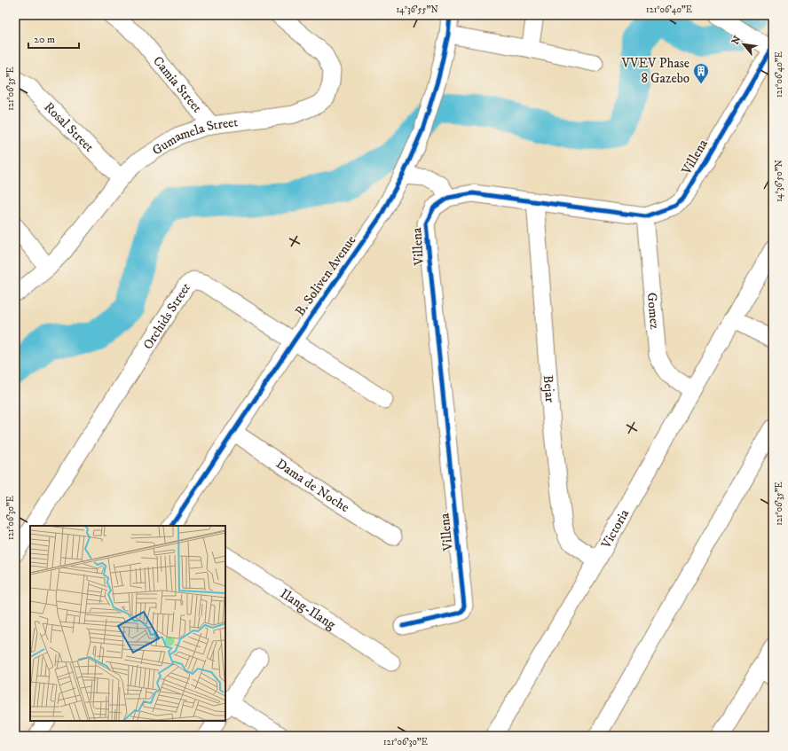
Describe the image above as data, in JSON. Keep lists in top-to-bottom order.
{
  "streets": {
    "street": [
      "Camia Street",
      "Rosal Street",
      "Gumamela Street",
      "Villena",
      "B. Soliven Avenue",
      "Gomez",
      "Orchids Street",
      "Bejar",
      "Dama de Noche",
      "Victoria",
      "Ilang-Ilang"
    ]
  },
  "crossings": [
    ["Camia Street", "Gumamela Street"],
    ["Rosal Street", "Gumamela Street"],
    ["Villena", "Gomez"],
    ["Villena", "Bejar"],
    ["B. Soliven Avenue", "Orchids Street"],
    ["B. Soliven Avenue", "Dama de Noche"],
    ["Gomez", "Victoria"],
    ["Bejar", "Victoria"]
  ],
  "places": {
    "building": ["VVEV Phase 8 Gazebo"]
  },
  "scale_bar": "20 m",
  "north": "top left",
  "coordinates": [
    "14°36'55\"N",
    "121°06'40\"E",
    "121°06'35\"E",
    "14°36'50\"N",
    "121°06'30\"E"
  ]
}
